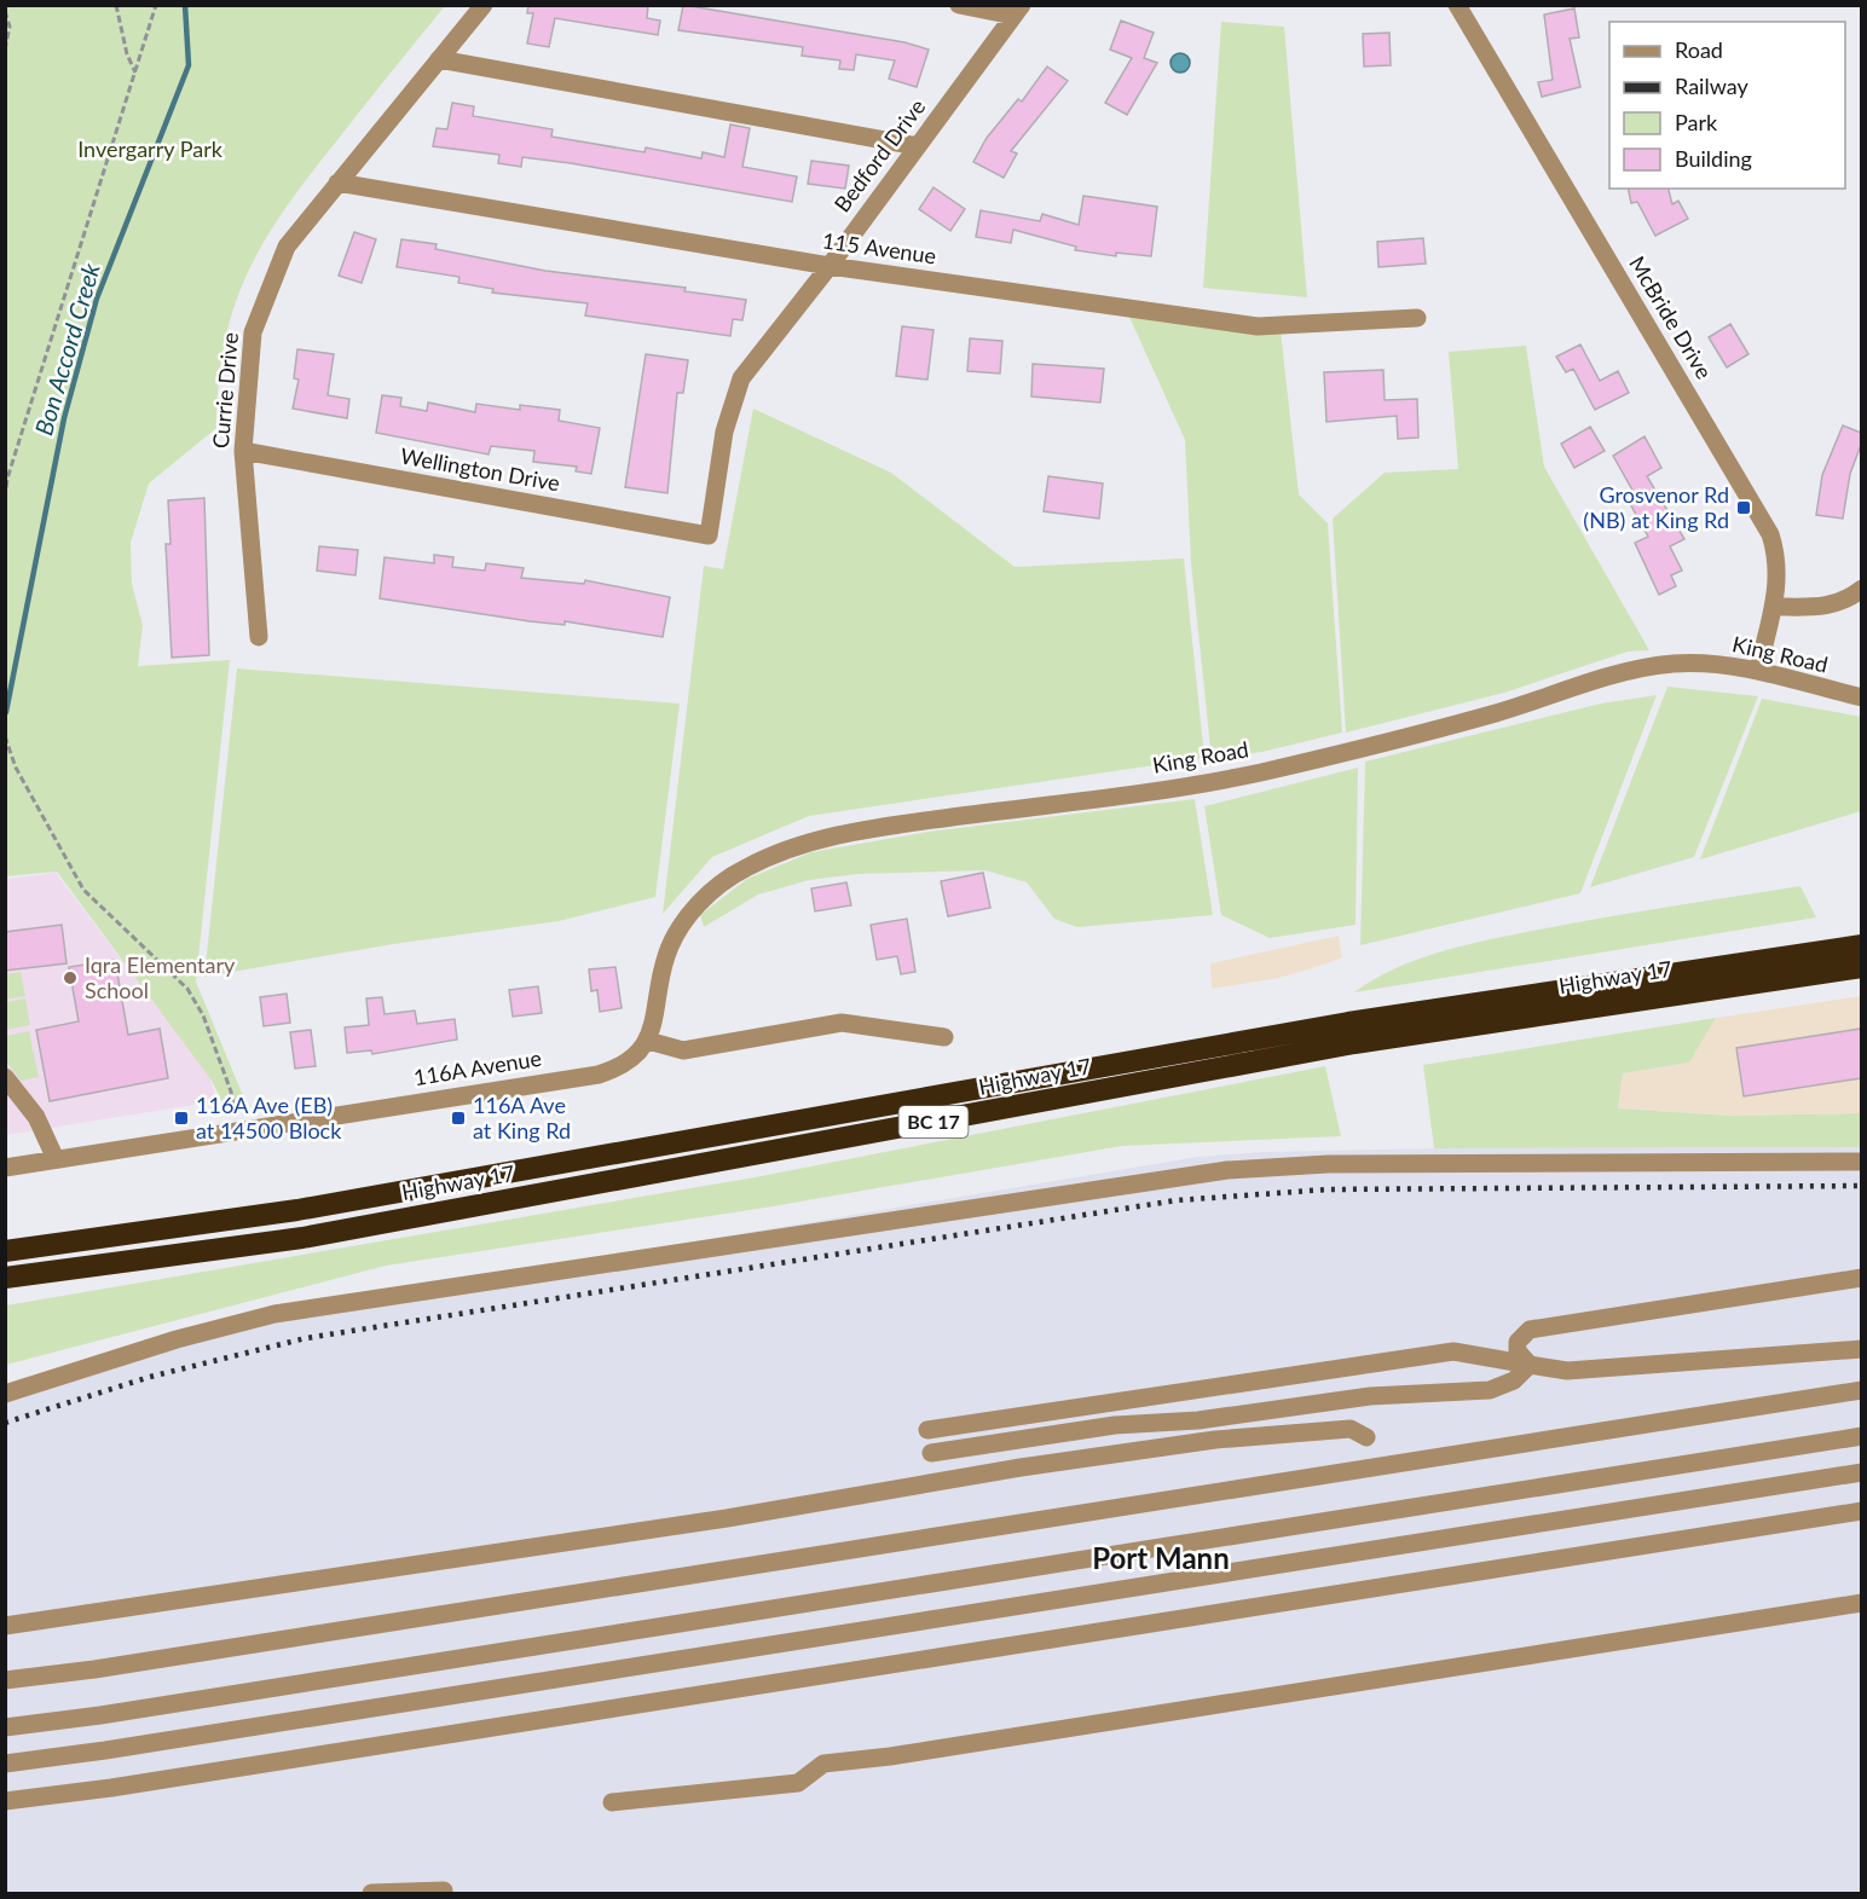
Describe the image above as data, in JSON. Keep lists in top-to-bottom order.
{
  "streets": {
    "highway": ["Highway 17", "BC 17"],
    "street": [
      "Bedford Drive",
      "115 Avenue",
      "McBride Drive",
      "Currie Drive",
      "Wellington Drive",
      "King Road",
      "116A Avenue"
    ]
  },
  "crossings": [
    ["Bedford Drive", "115 Avenue"],
    ["Bedford Drive", "Wellington Drive"],
    ["115 Avenue", "Currie Drive"],
    ["McBride Drive", "King Road"],
    ["Currie Drive", "Wellington Drive"],
    ["King Road", "116A Avenue"]
  ],
  "districts": ["Port Mann"],
  "water": ["Bon Accord Creek"],
  "parks": ["Invergarry Park"],
  "places": {
    "transit": ["Grosvenor Rd (NB) at King Rd", "116A Ave (EB) at 14500 Block", "116A Ave at King Rd"],
    "other": ["Iqra Elementary School"]
  },
  "legend": [
    "Road",
    "Railway",
    "Park",
    "Building"
  ]
}
